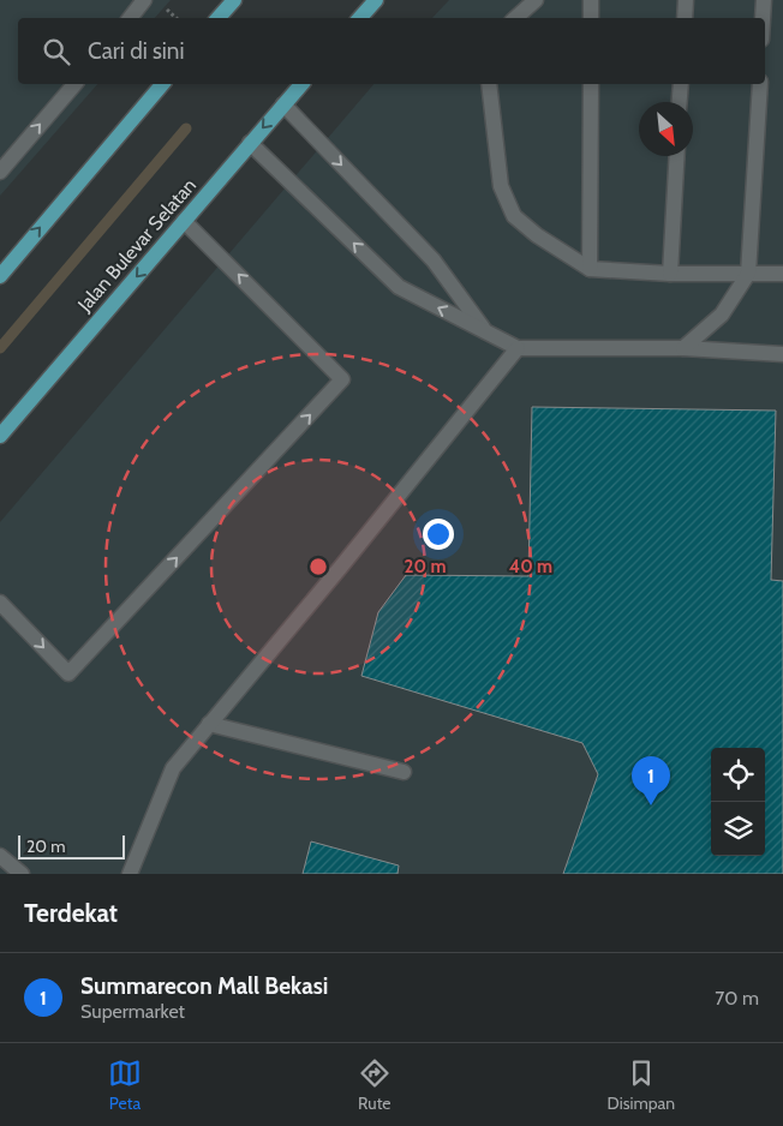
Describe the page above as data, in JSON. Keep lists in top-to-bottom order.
{
  "streets": {
    "main road": ["Jalan Bulevar Selatan"]
  },
  "scale_bar": "20 m",
  "north": "bottom right",
  "page": {
    "search": "Cari di sini",
    "pins": "1",
    "scale": "20 m",
    "heading": "Terdekat",
    "list": [
      {
        "mark": "1",
        "name": "Summarecon Mall Bekasi",
        "note": "Supermarket",
        "value": "70 m"
      }
    ],
    "nav": ["Peta", "Rute", "Disimpan"]
  },
  "rings": ["20 m", "40 m"]
}
